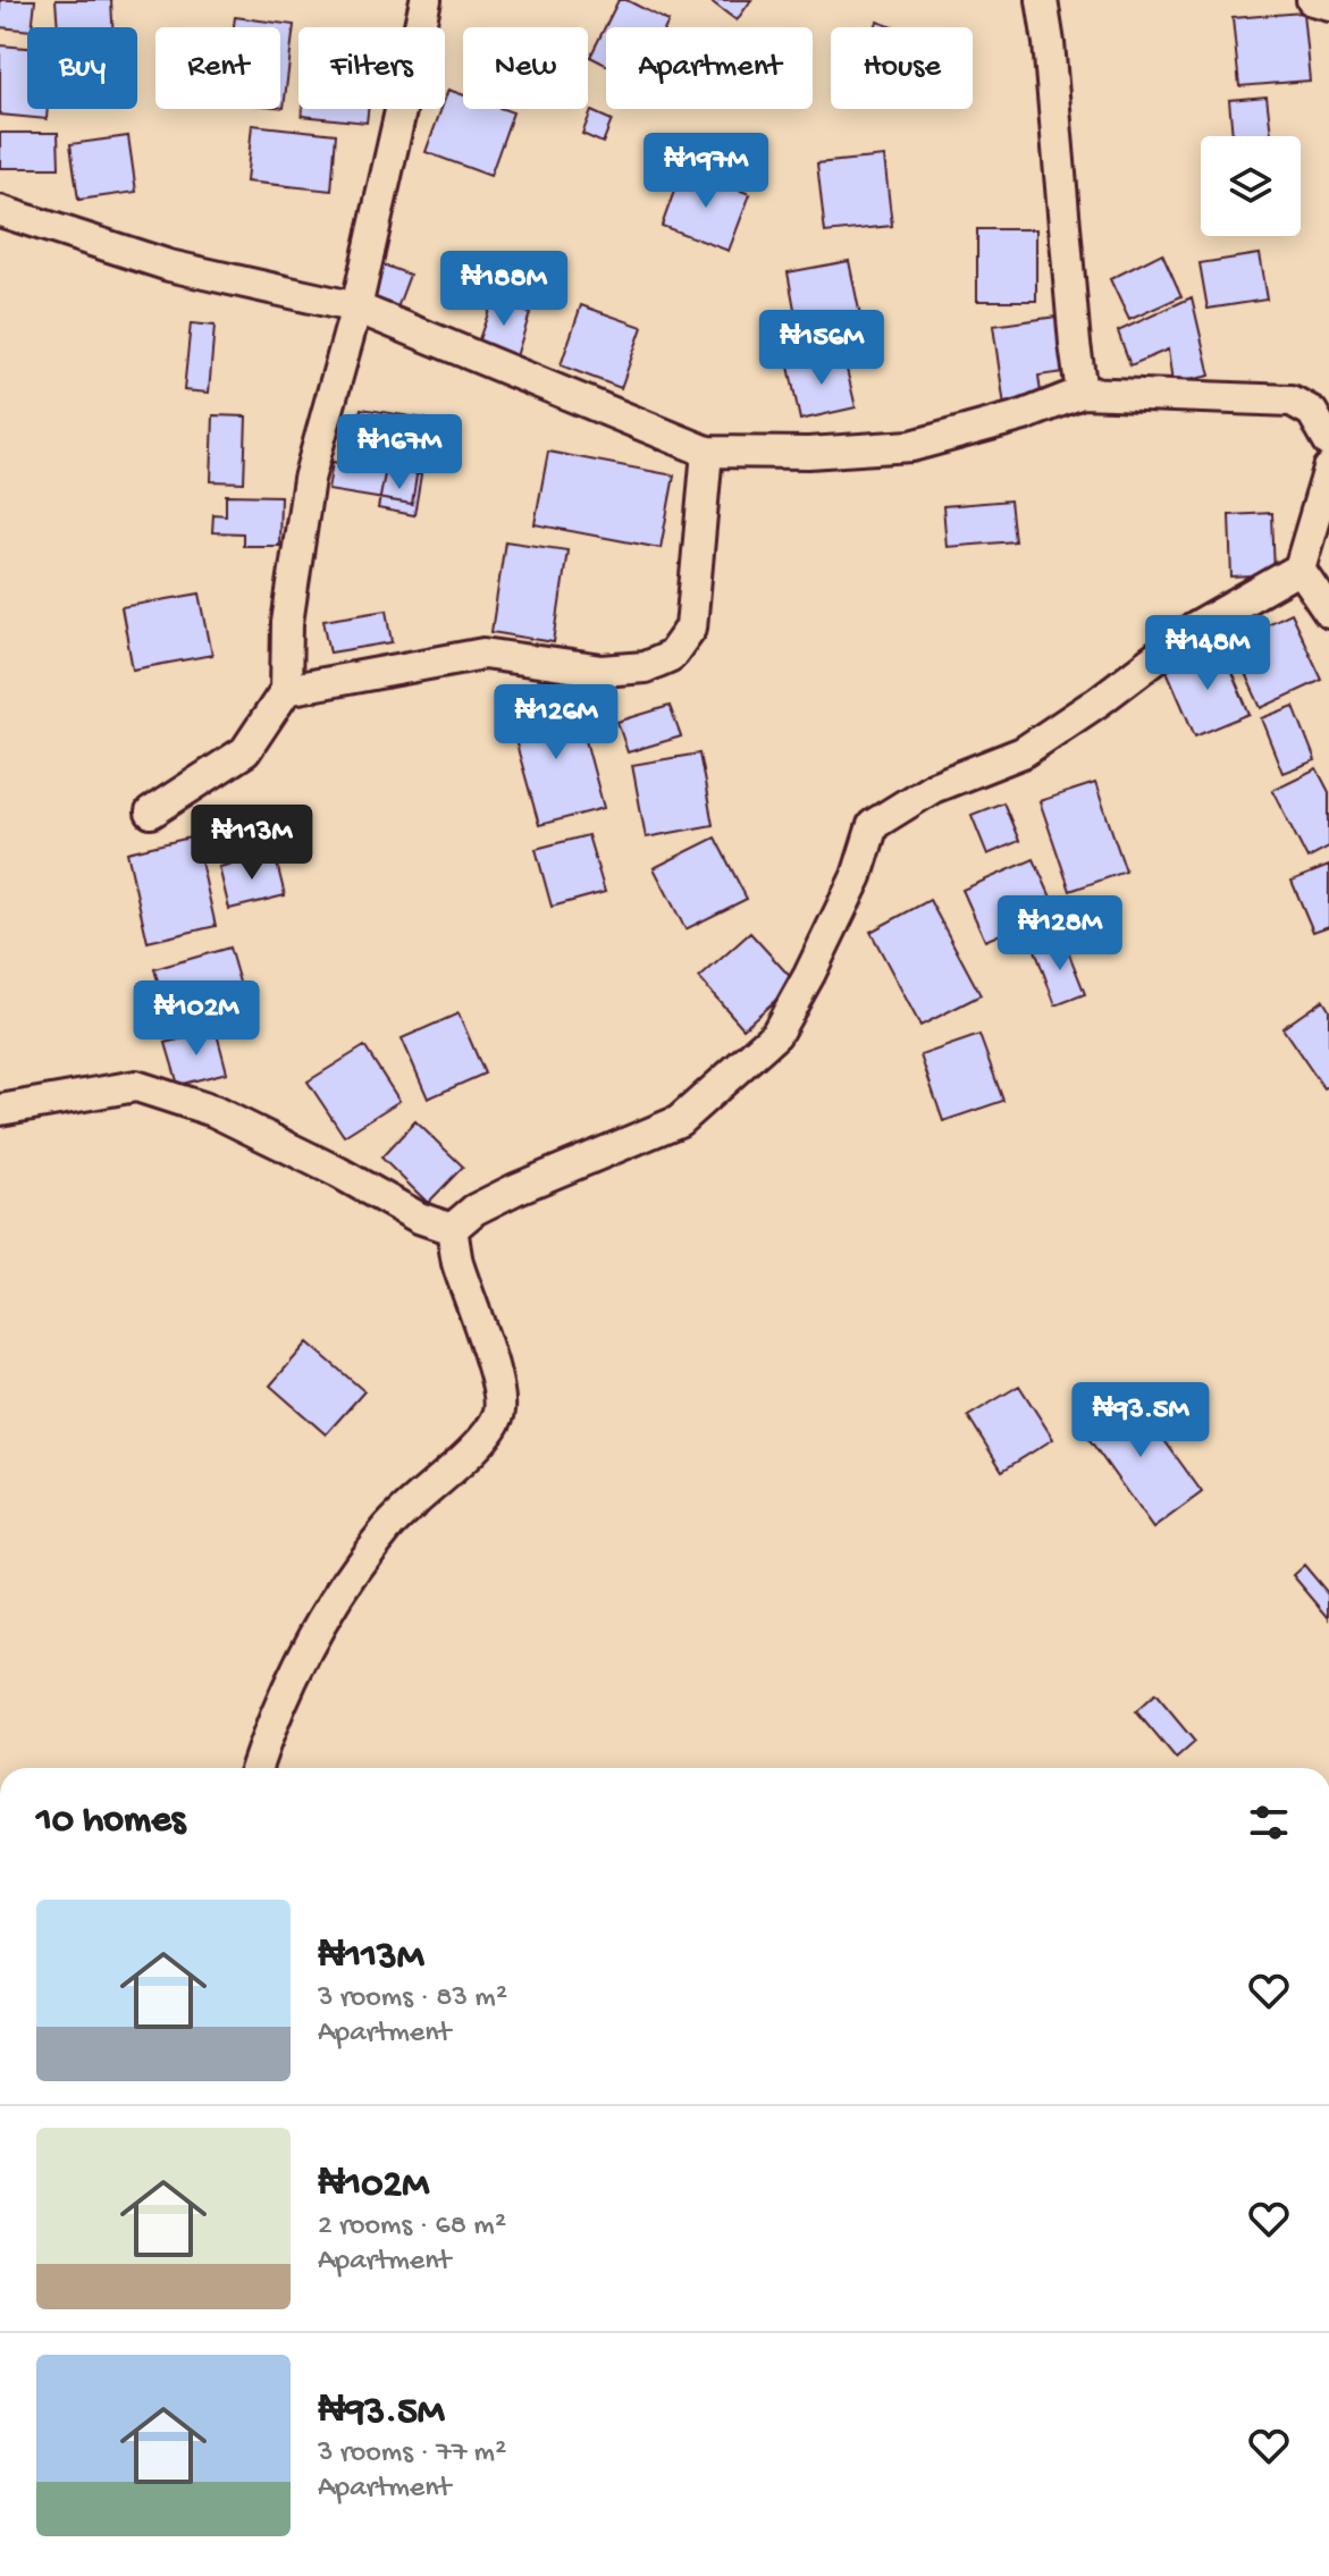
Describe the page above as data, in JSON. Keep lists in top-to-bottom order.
{
  "page": {
    "chip": [
      "Buy",
      "Rent",
      "Filters",
      "New",
      "Apartment",
      "House"
    ],
    "price": [
      "₦197M",
      "₦188M",
      "₦156M",
      "₦167M",
      "₦148M",
      "₦126M",
      "₦113M",
      "₦128M",
      "₦102M",
      "₦93.5M"
    ],
    "heading": "10 homes",
    "list": [
      {
        "name": "₦113M",
        "note": "3 rooms · 83 m² · Apartment"
      },
      {
        "name": "₦102M",
        "note": "2 rooms · 68 m² · Apartment"
      },
      {
        "name": "₦93.5M",
        "note": "3 rooms · 77 m² · Apartment"
      }
    ]
  }
}
